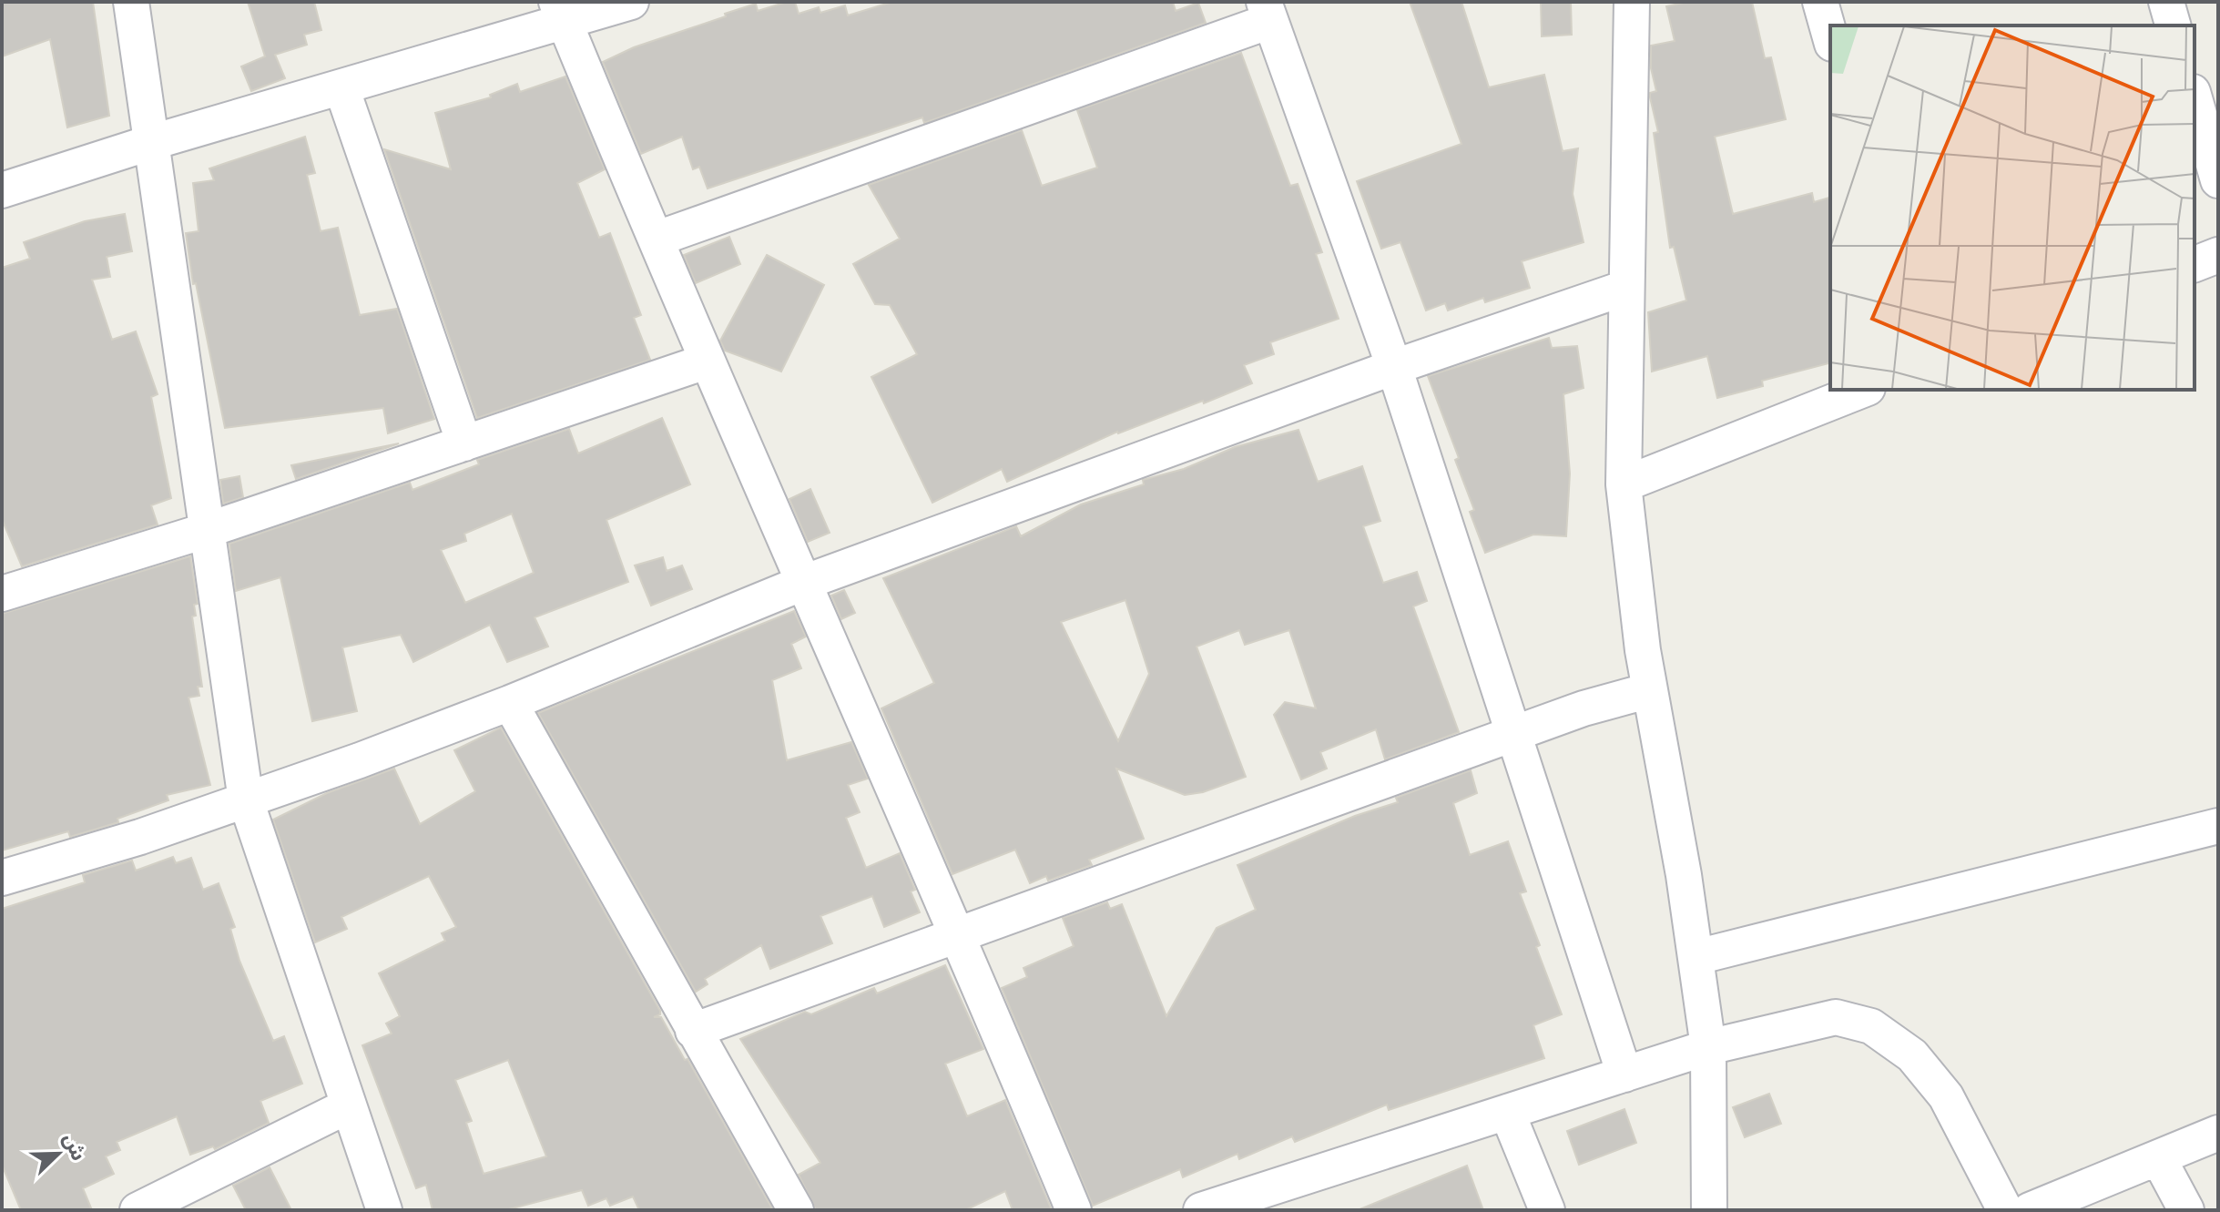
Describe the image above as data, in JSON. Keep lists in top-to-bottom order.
{
  "north": "top right"
}
